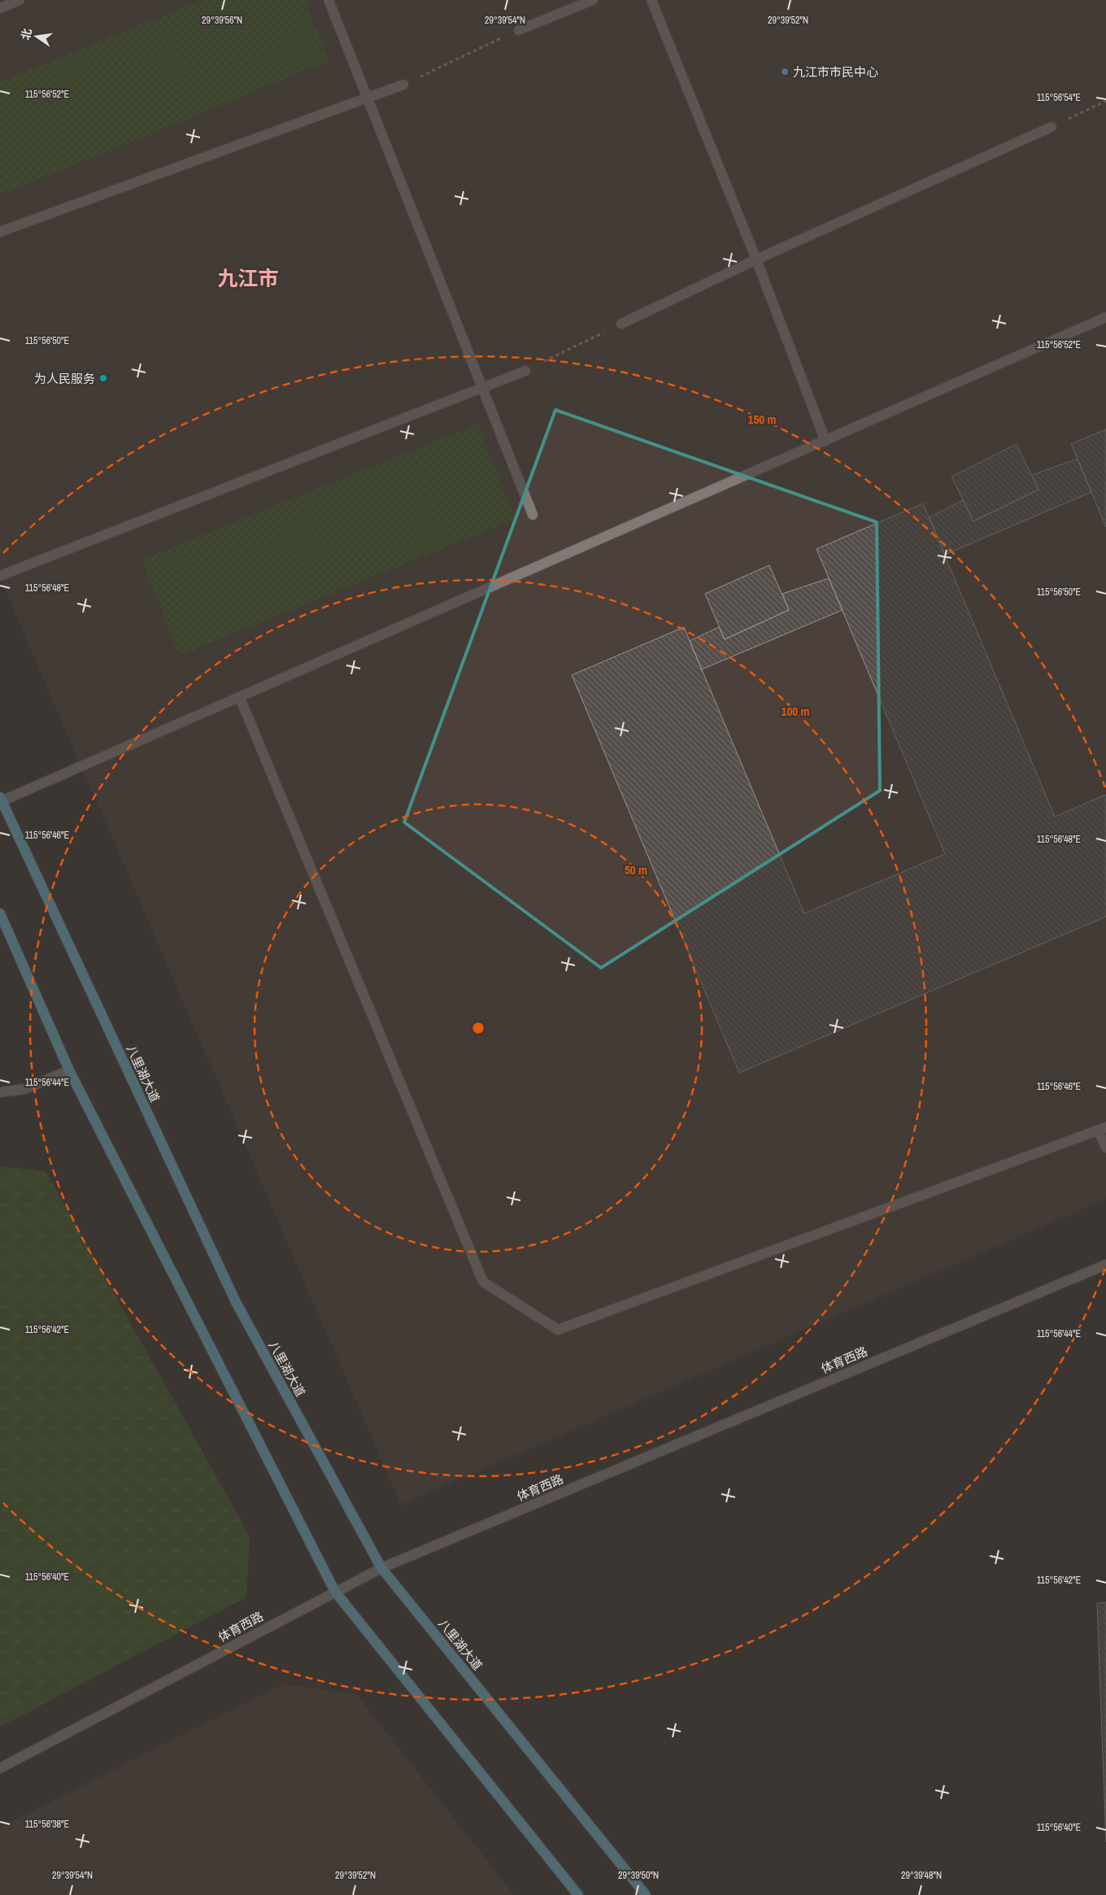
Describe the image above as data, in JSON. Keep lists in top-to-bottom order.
{
  "streets": {
    "main road": ["八里湖大道"],
    "street": ["体育西路"]
  },
  "crossings": [
    ["八里湖大道", "体育西路"]
  ],
  "districts": ["九江市"],
  "places": ["九江市市民中心", "为人民服务"],
  "north": "left",
  "coordinates": [
    "29°39'56\"N",
    "29°39'54\"N",
    "29°39'52\"N",
    "115°56'52\"E",
    "115°56'54\"E",
    "115°56'50\"E",
    "115°56'48\"E",
    "115°56'46\"E",
    "115°56'44\"E",
    "115°56'42\"E",
    "115°56'40\"E",
    "115°56'38\"E",
    "29°39'50\"N",
    "29°39'48\"N"
  ],
  "rings": ["150 m", "100 m", "50 m"]
}
